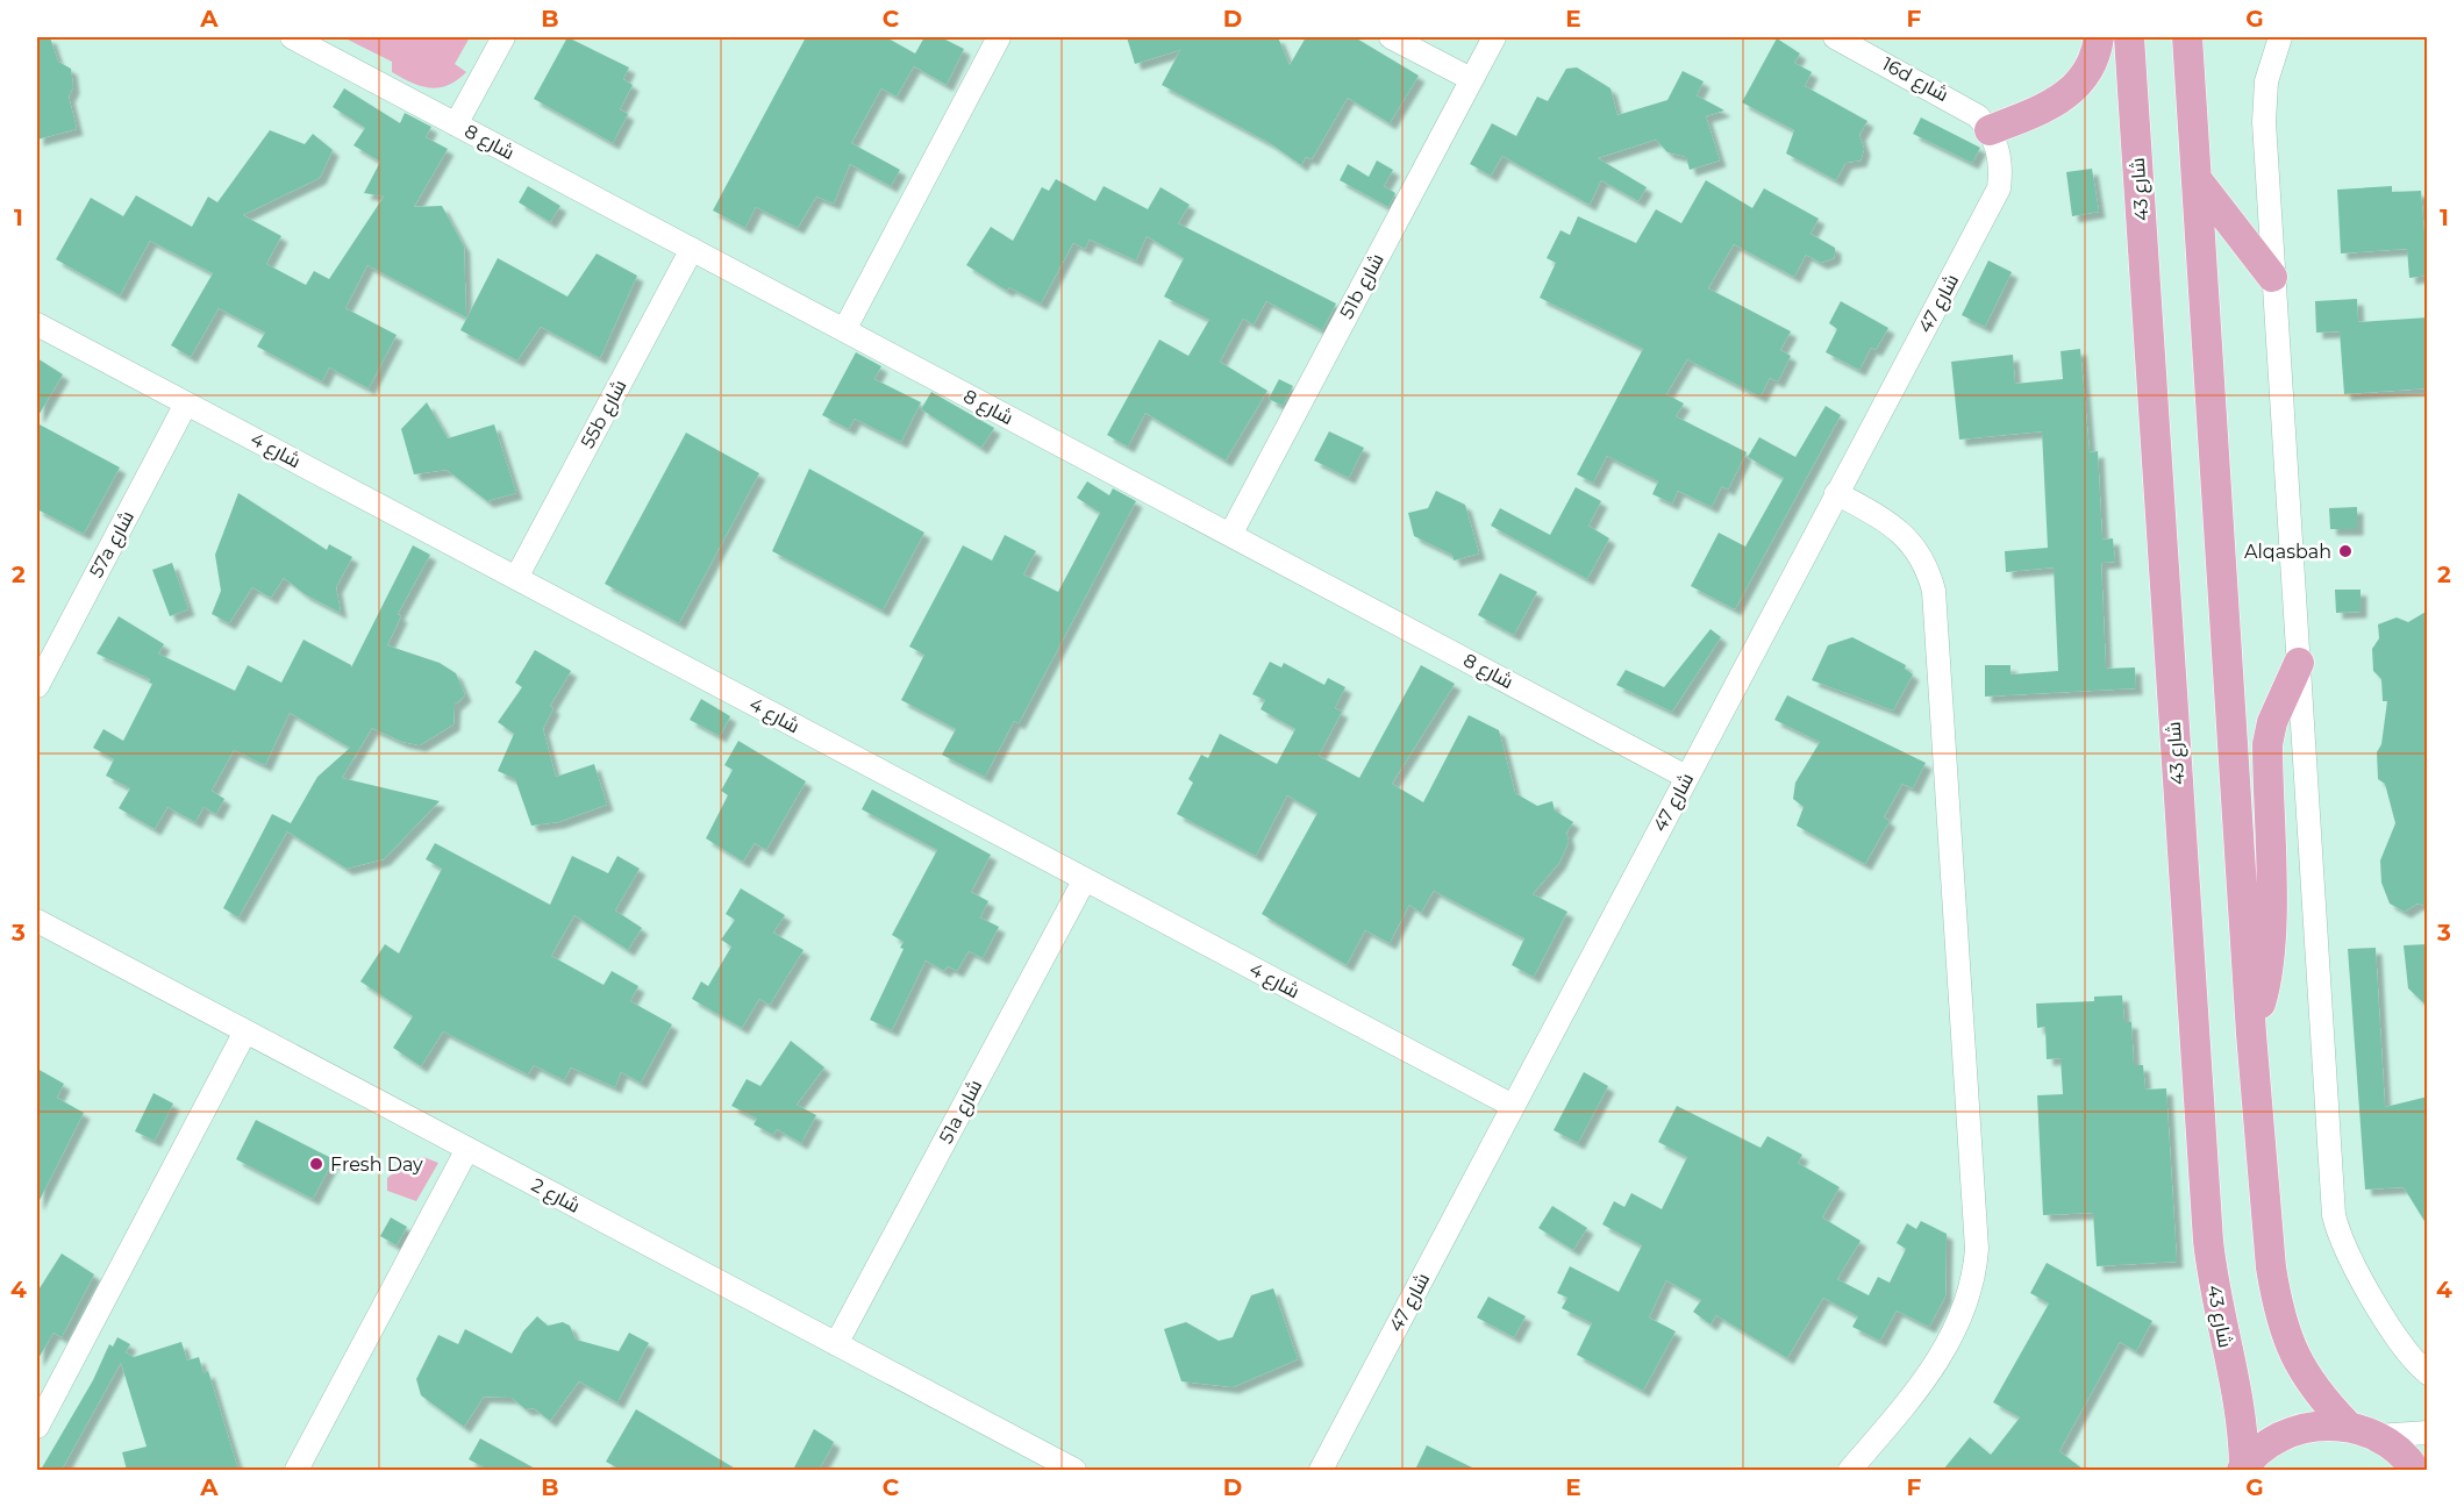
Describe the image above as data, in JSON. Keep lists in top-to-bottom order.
{
  "streets": {
    "main road": ["شارع 43"],
    "street": [
      "16d شارع",
      "شارع 8",
      "51b شارع",
      "شارع 47",
      "55b شارع",
      "شارع 4",
      "57a شارع",
      "51a شارع",
      "شارع 2"
    ]
  },
  "crossings": [
    ["16d شارع", "شارع 47"],
    ["شارع 8", "51b شارع"],
    ["شارع 8", "شارع 47"],
    ["شارع 8", "55b شارع"],
    ["شارع 47", "شارع 4"],
    ["55b شارع", "شارع 4"],
    ["شارع 4", "57a شارع"],
    ["شارع 4", "51a شارع"],
    ["51a شارع", "شارع 2"]
  ],
  "places": ["Alqasbah", "Fresh Day"],
  "grid": {
    "columns": [
      "A",
      "B",
      "C",
      "D",
      "E",
      "F",
      "G"
    ],
    "rows": [
      "1",
      "2",
      "3",
      "4"
    ]
  }
}
